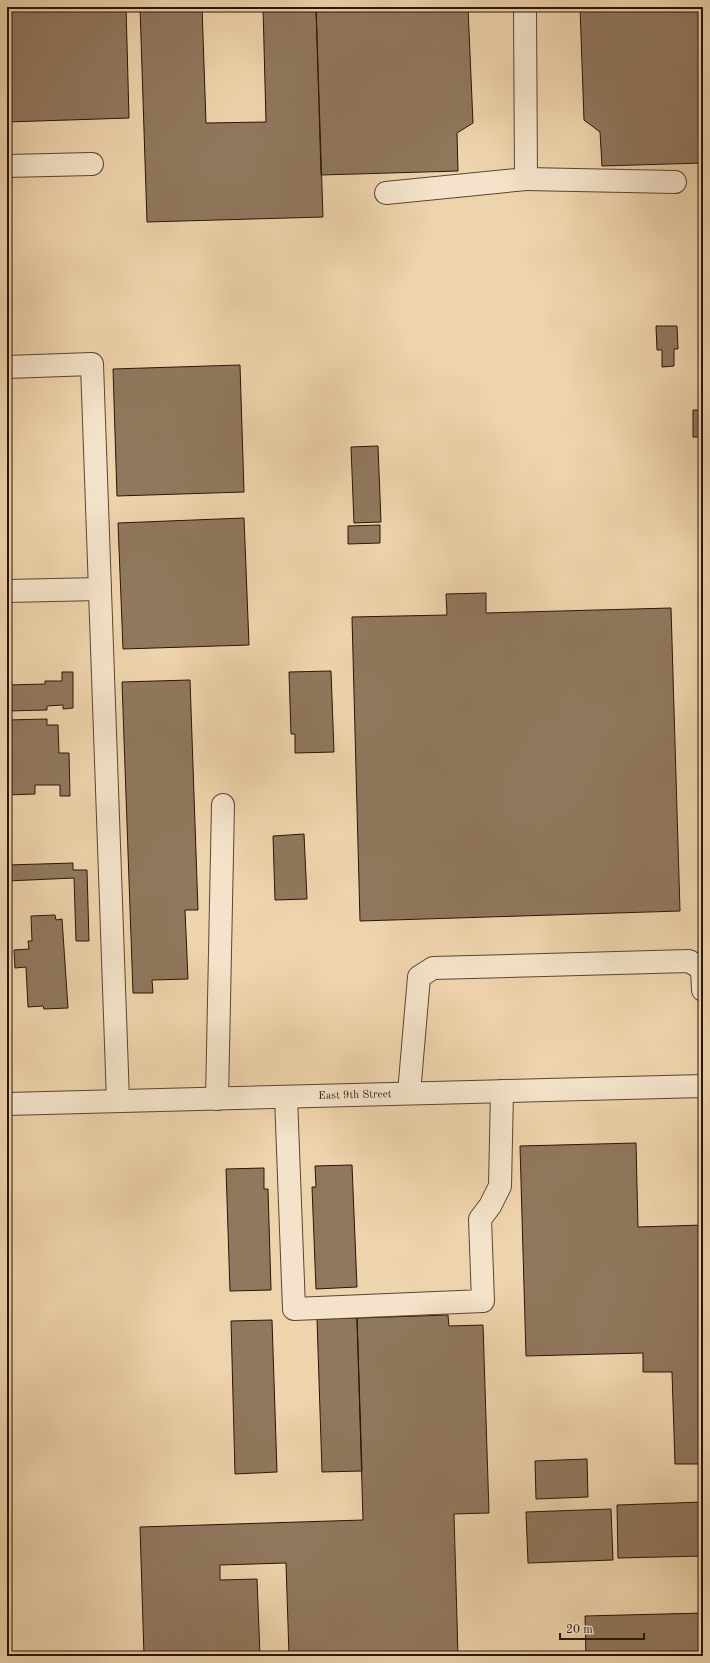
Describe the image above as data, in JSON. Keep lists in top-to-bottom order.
{
  "streets": {
    "street": ["East 9th Street"]
  },
  "scale_bar": "20 m"
}
